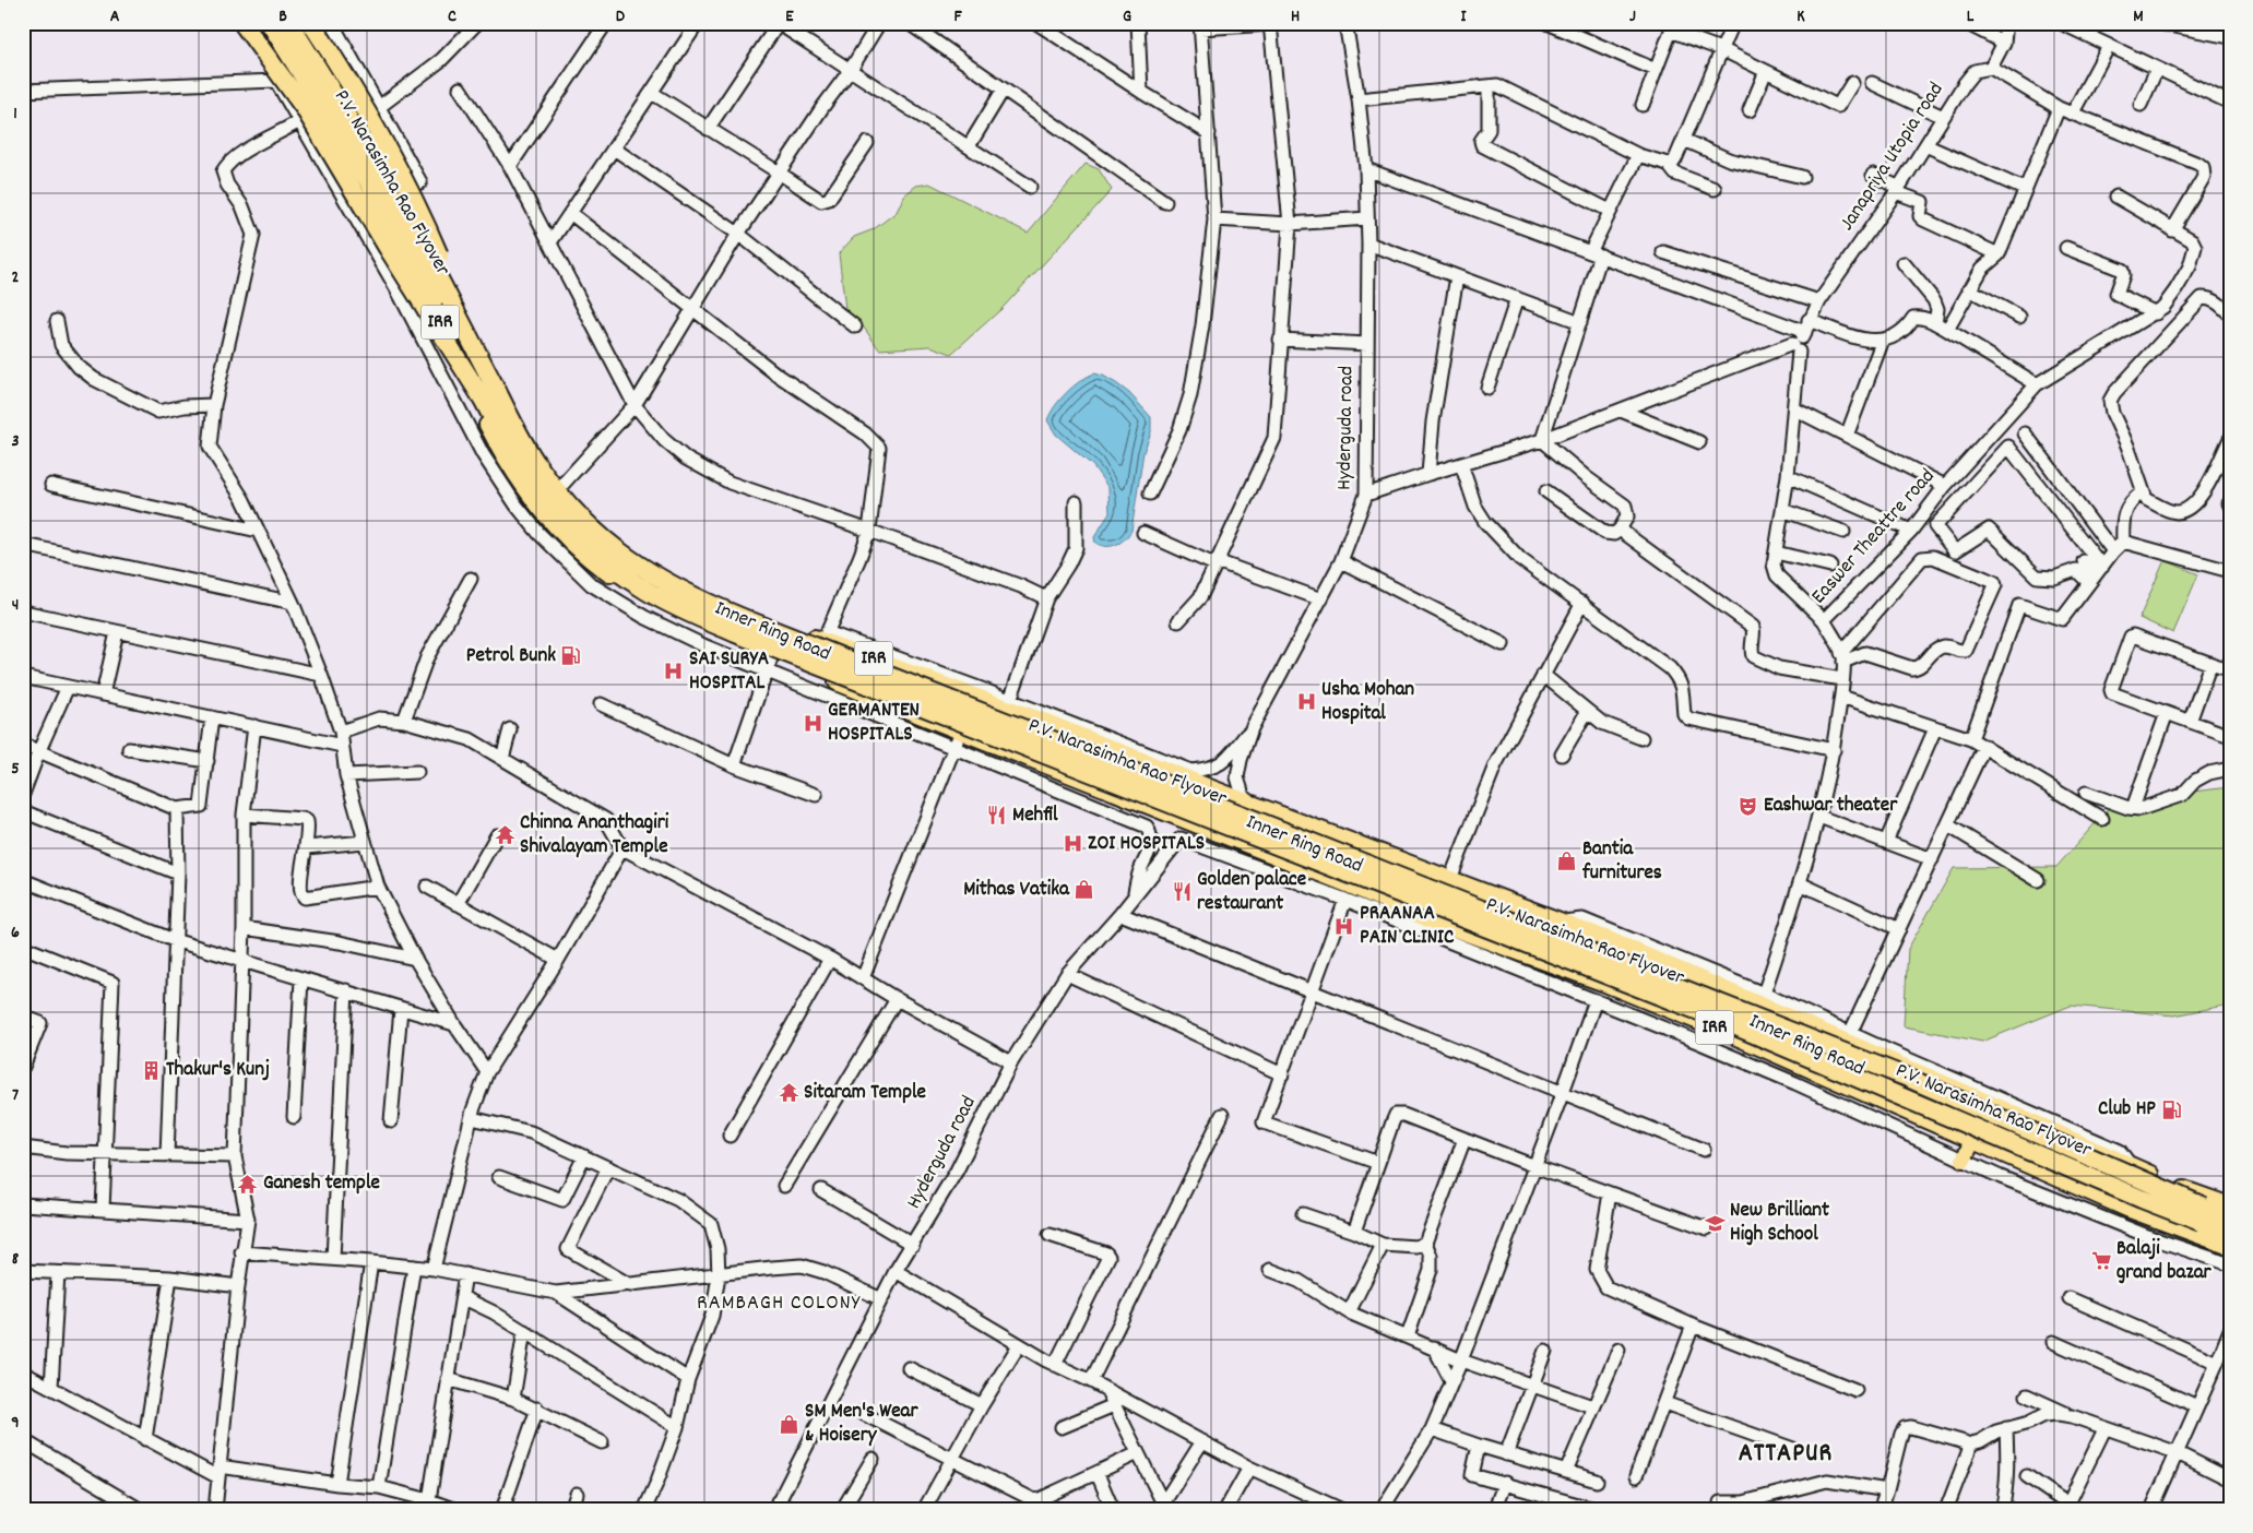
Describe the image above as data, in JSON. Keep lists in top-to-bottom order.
{
  "streets": {
    "highway": ["P.V. Narasimha Rao Flyover"],
    "main road": ["IRR", "Inner Ring Road"],
    "street": ["Janapriya Utopia road", "Hyderguda road", "Easwer Theattre road"]
  },
  "crossings": [
    ["P.V. Narasimha Rao Flyover", "Inner Ring Road"],
    ["Hyderguda road", "Inner Ring Road"]
  ],
  "districts": ["RAMBAGH COLONY", "ATTAPUR"],
  "places": {
    "fuel station": ["Petrol Bunk", "Club HP"],
    "hospital": [
      "SAI SURYA HOSPITAL",
      "Usha Mohan Hospital",
      "GERMANTEN HOSPITALS",
      "ZOI HOSPITALS",
      "PRAANAA PAIN CLINIC"
    ],
    "theatre": ["Eashwar theater"],
    "restaurant": ["Mehfil", "Golden palace restaurant"],
    "temple": ["Chinna Ananthagiri Shivalayam Temple", "Sitaram Temple", "Ganesh temple"],
    "shop": ["Bantia furnitures", "Mithas Vatika", "SM Men's Wear & Hoisery"],
    "building": ["Thakur's Kunj"],
    "school or university": ["New Brilliant High School"],
    "supermarket": ["Balaji grand bazar"]
  },
  "grid": {
    "columns": [
      "A",
      "B",
      "C",
      "D",
      "E",
      "F",
      "G",
      "H",
      "I",
      "J",
      "K",
      "L",
      "M"
    ],
    "rows": [
      "1",
      "2",
      "3",
      "4",
      "5",
      "6",
      "7",
      "8",
      "9"
    ]
  }
}
